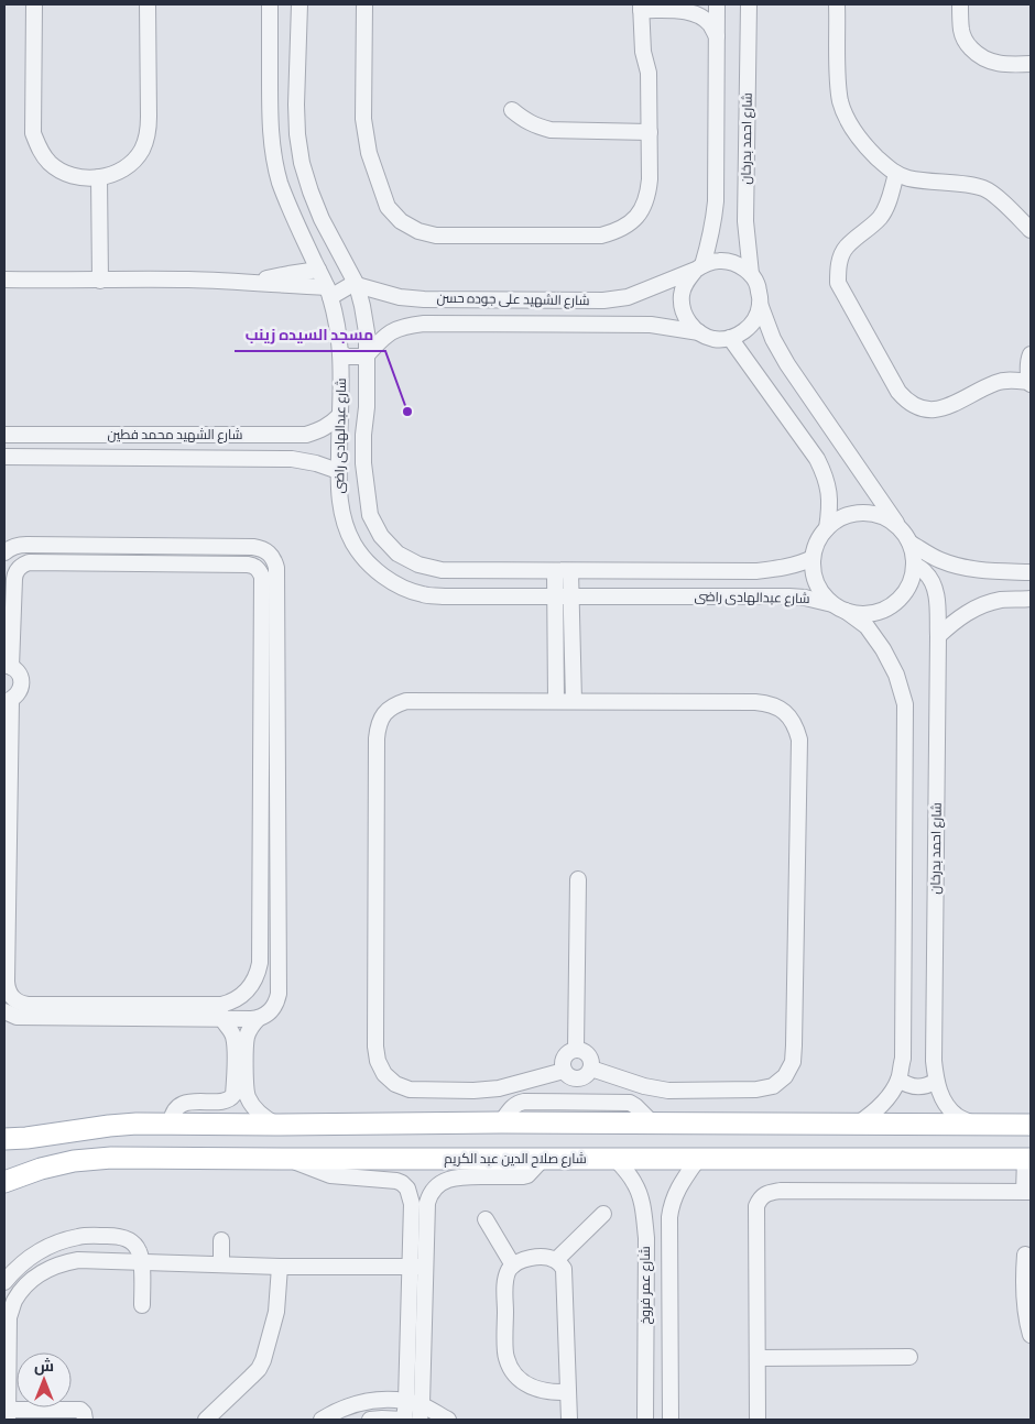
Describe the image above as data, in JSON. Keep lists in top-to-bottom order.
{
  "streets": {
    "main road": ["شارع صلاح الدين عبد الكريم"],
    "street": [
      "شارع احمد بدرخان",
      "شارع الشهيد على جوده حسن",
      "شارع الشهيد محمد فطين",
      "شارع عبدالهادى راضى",
      "شارع عمر فروخ"
    ]
  },
  "crossings": [
    ["شارع احمد بدرخان", "شارع الشهيد على جوده حسن"],
    ["شارع احمد بدرخان", "شارع عبدالهادى راضى"],
    ["شارع الشهيد على جوده حسن", "شارع عبدالهادى راضى"],
    ["شارع الشهيد محمد فطين", "شارع عبدالهادى راضى"],
    ["شارع صلاح الدين عبد الكريم", "شارع عمر فروخ"]
  ],
  "places": ["مسجد السيده زينب"],
  "north": "top"
}
